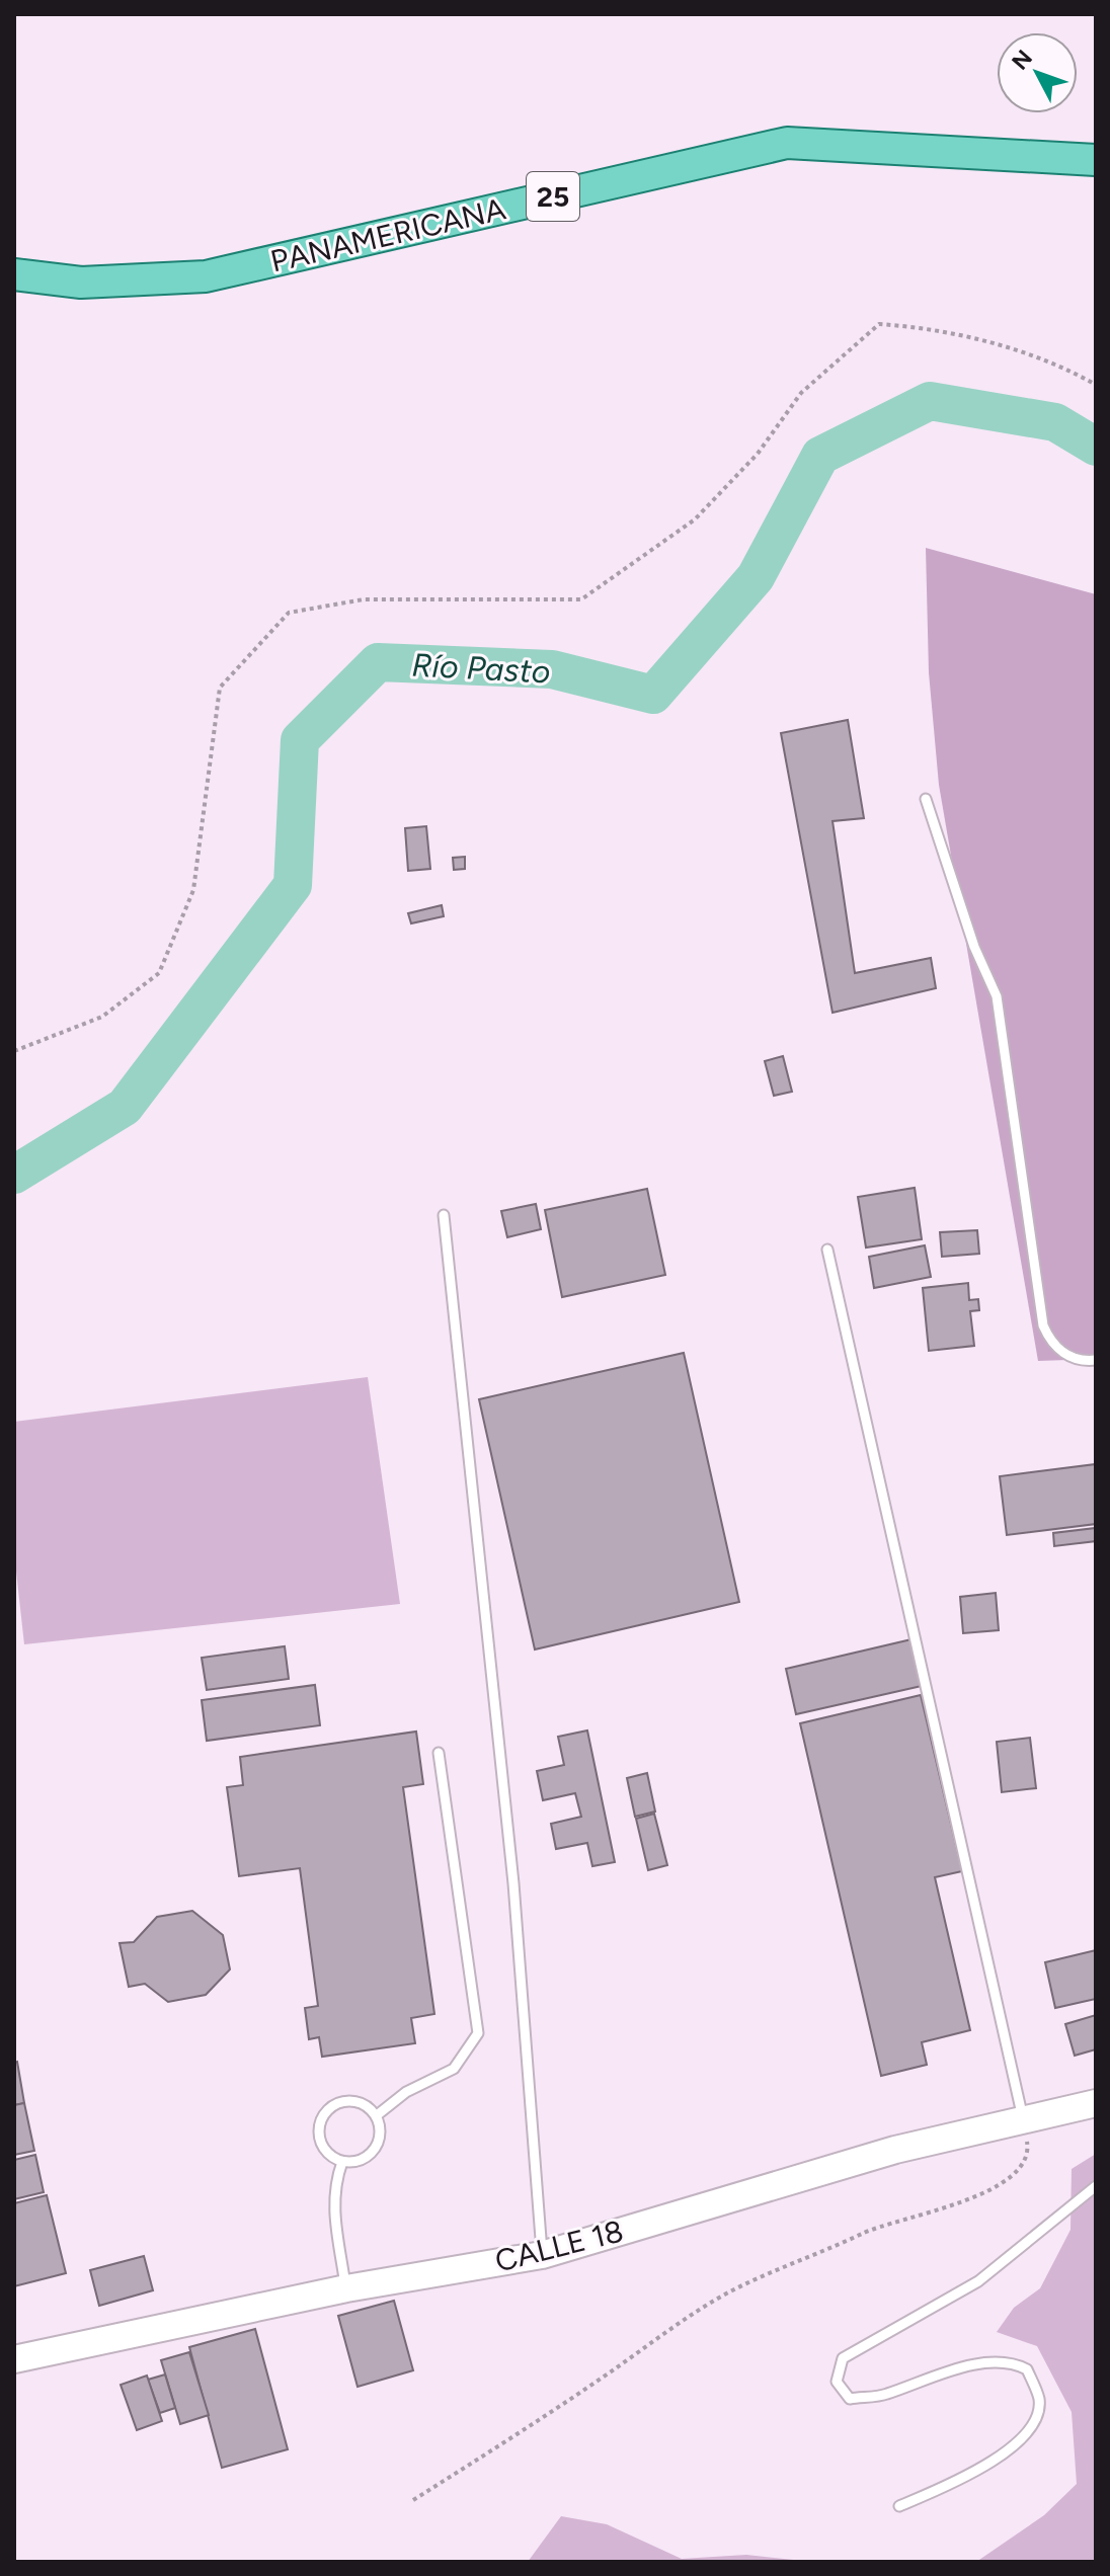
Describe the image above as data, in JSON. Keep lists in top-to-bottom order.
{
  "streets": {
    "main road": ["25", "PANAMERICANA", "CALLE 18"]
  },
  "water": ["Río Pasto"],
  "north": "top left"
}
